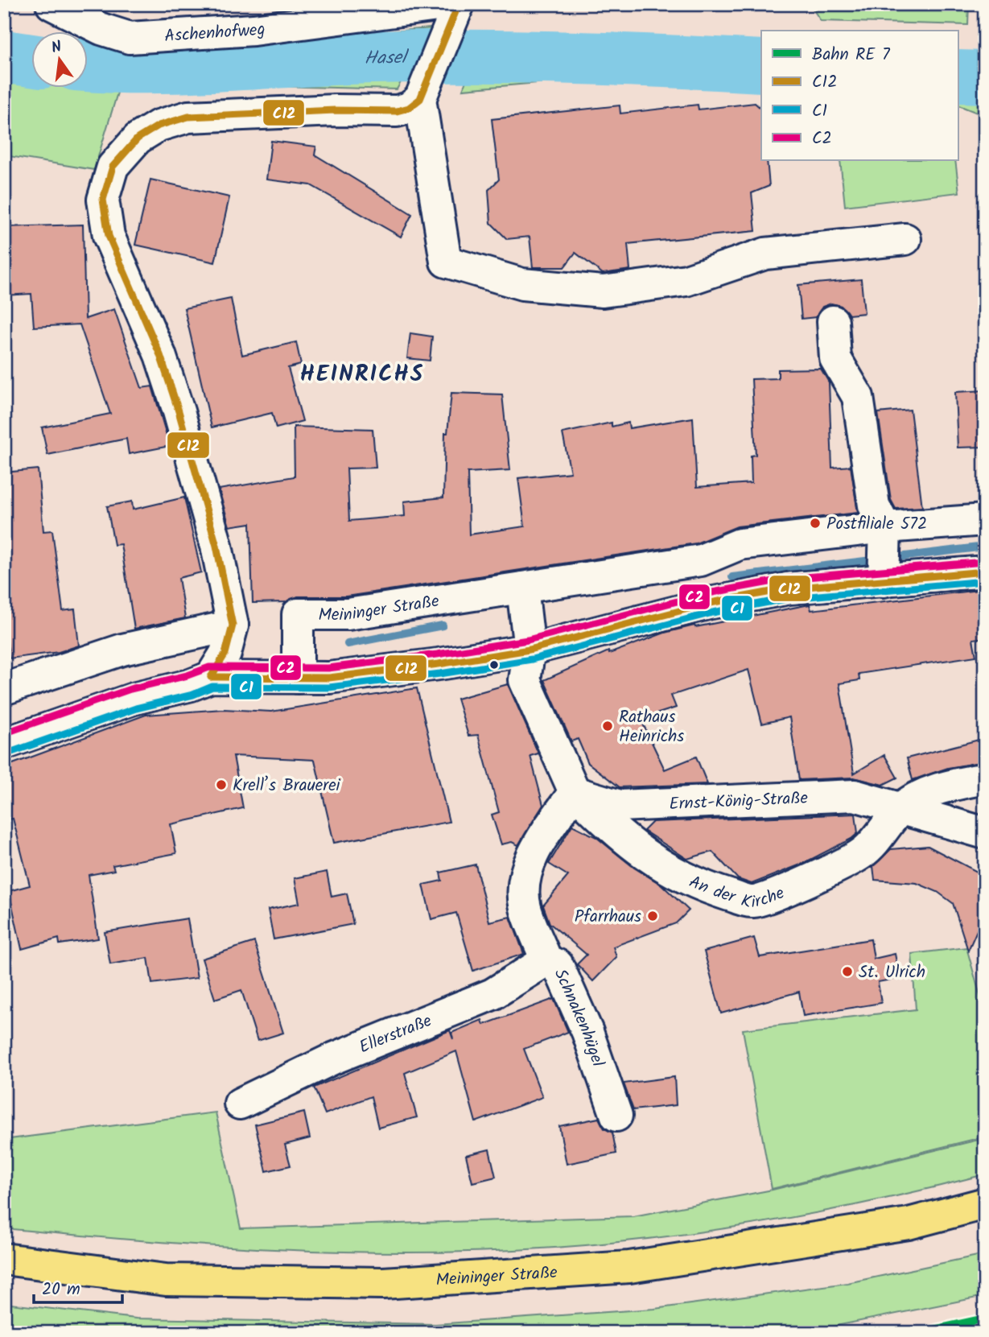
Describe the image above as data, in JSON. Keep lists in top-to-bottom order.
{
  "streets": {
    "main road": ["Meininger Straße"],
    "street": [
      "Aschenhofweg",
      "Ernst-König-Straße",
      "An der Kirche",
      "Schnakenhügel",
      "Ellerstraße"
    ]
  },
  "crossings": [
    ["Ernst-König-Straße", "An der Kirche"],
    ["Ernst-König-Straße", "Schnakenhügel"],
    ["An der Kirche", "Schnakenhügel"],
    ["Schnakenhügel", "Ellerstraße"]
  ],
  "districts": ["HEINRICHS"],
  "water": ["Hasel"],
  "places": [
    "Postfiliale 572",
    "Rathaus Heinrichs",
    "Krell’s Brauerei",
    "Pfarrhaus",
    "St. Ulrich"
  ],
  "lines": ["transit line C12", "transit line C2", "transit line C1"],
  "legend": [
    "Bahn RE 7",
    "C12",
    "C1",
    "C2"
  ],
  "scale_bar": "20 m",
  "north": "top"
}
